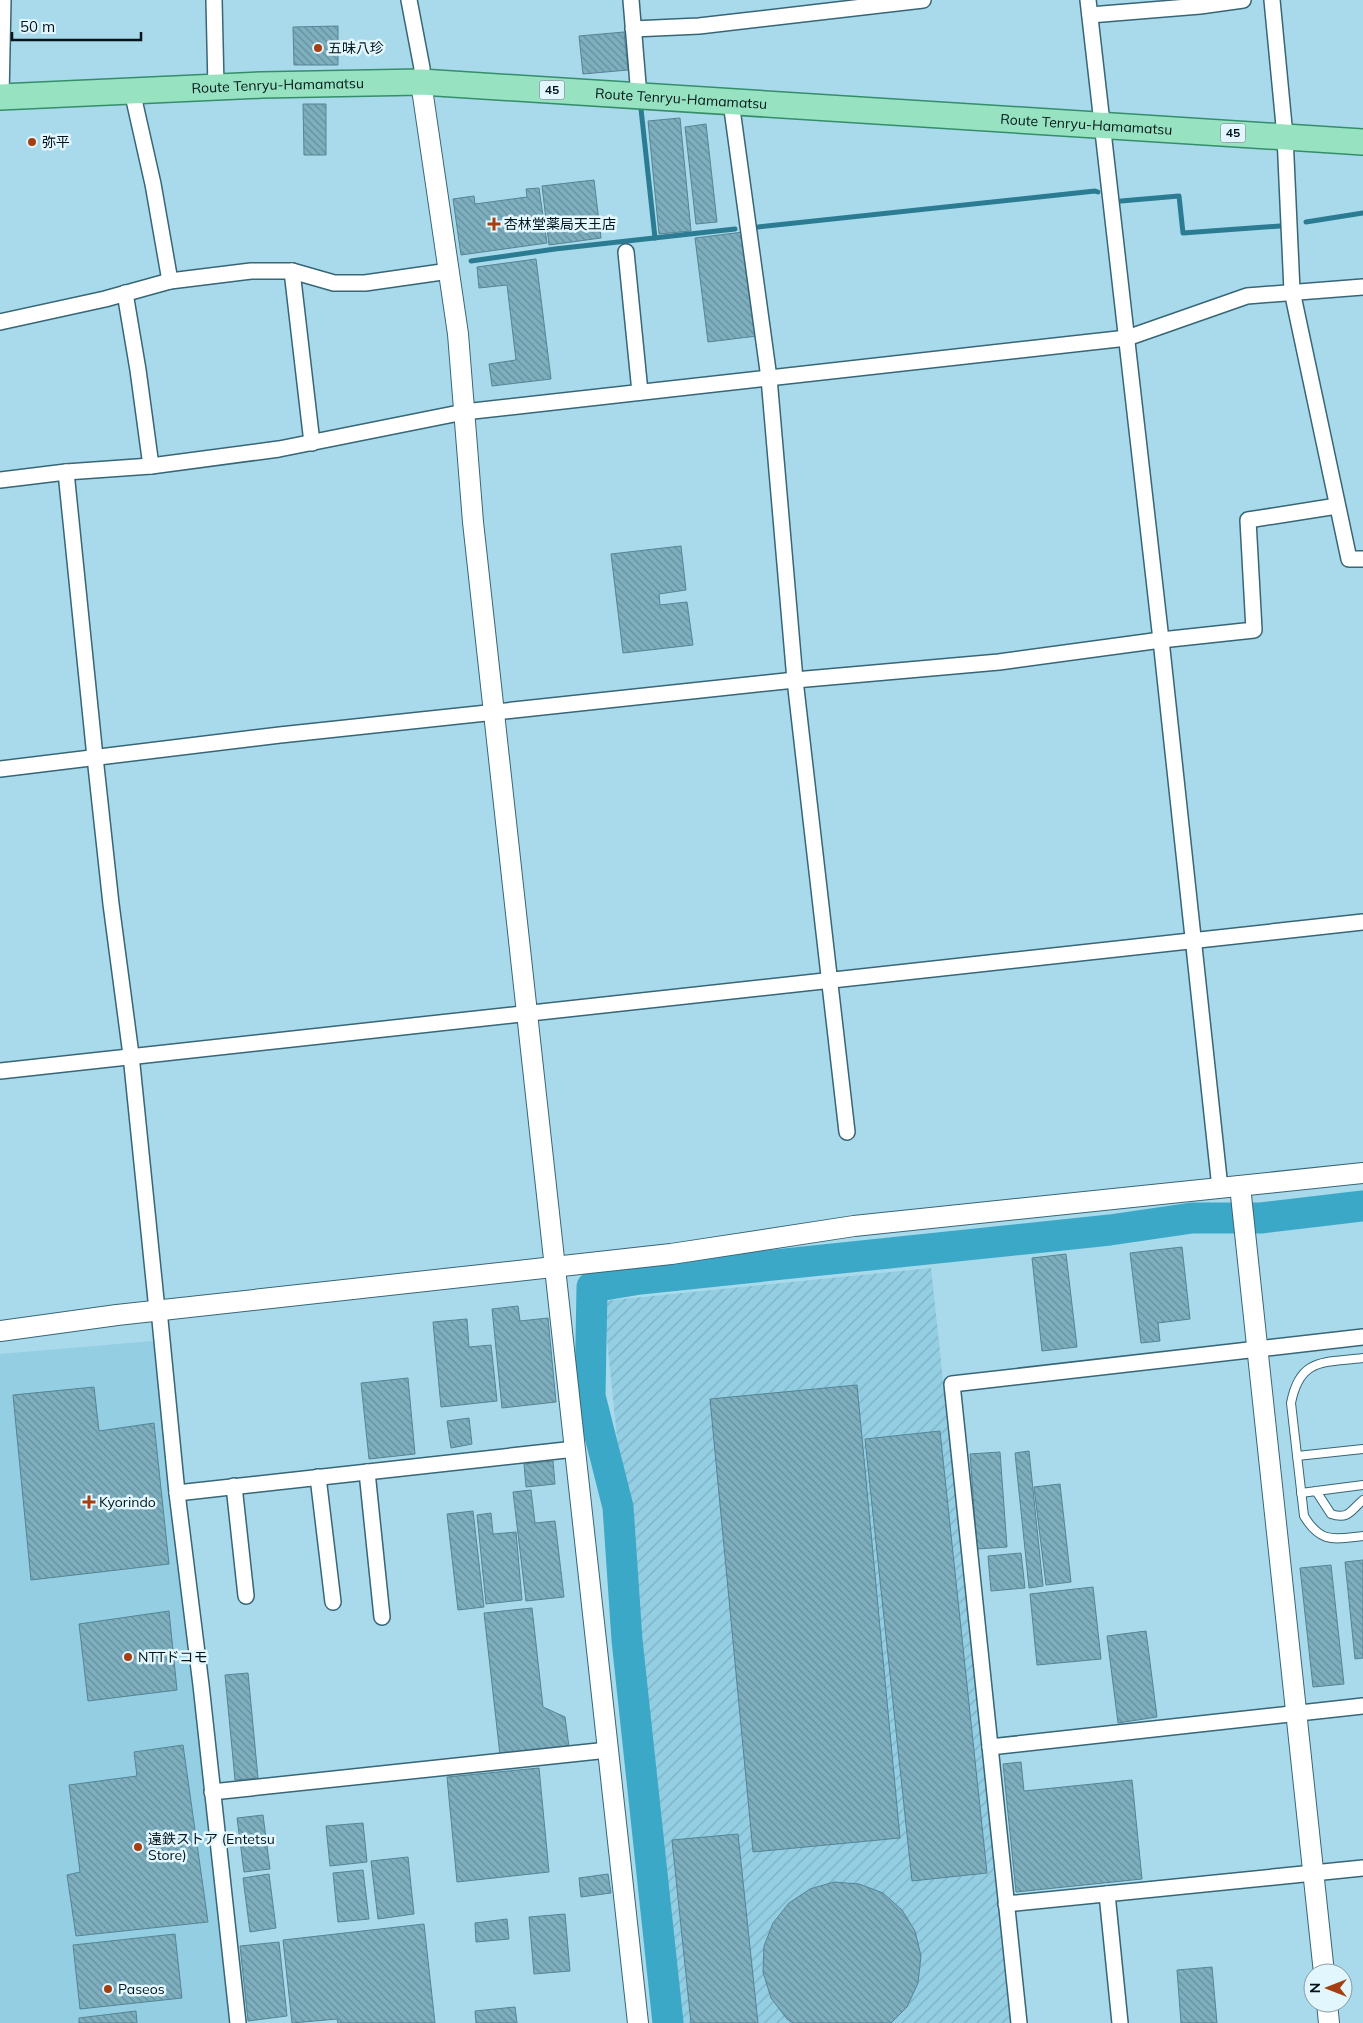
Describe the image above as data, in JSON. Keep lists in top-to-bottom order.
{
  "streets": {
    "main road": ["Route Tenryu-Hamamatsu", "45"]
  },
  "places": {
    "other": [
      "五味八珍",
      "弥平",
      "NTTドコモ",
      "遠鉄ストア (Entetsu Store)",
      "Paseos"
    ],
    "health": ["杏林堂薬局天王店", "Kyorindo"]
  },
  "scale_bar": "50 m",
  "north": "left"
}
